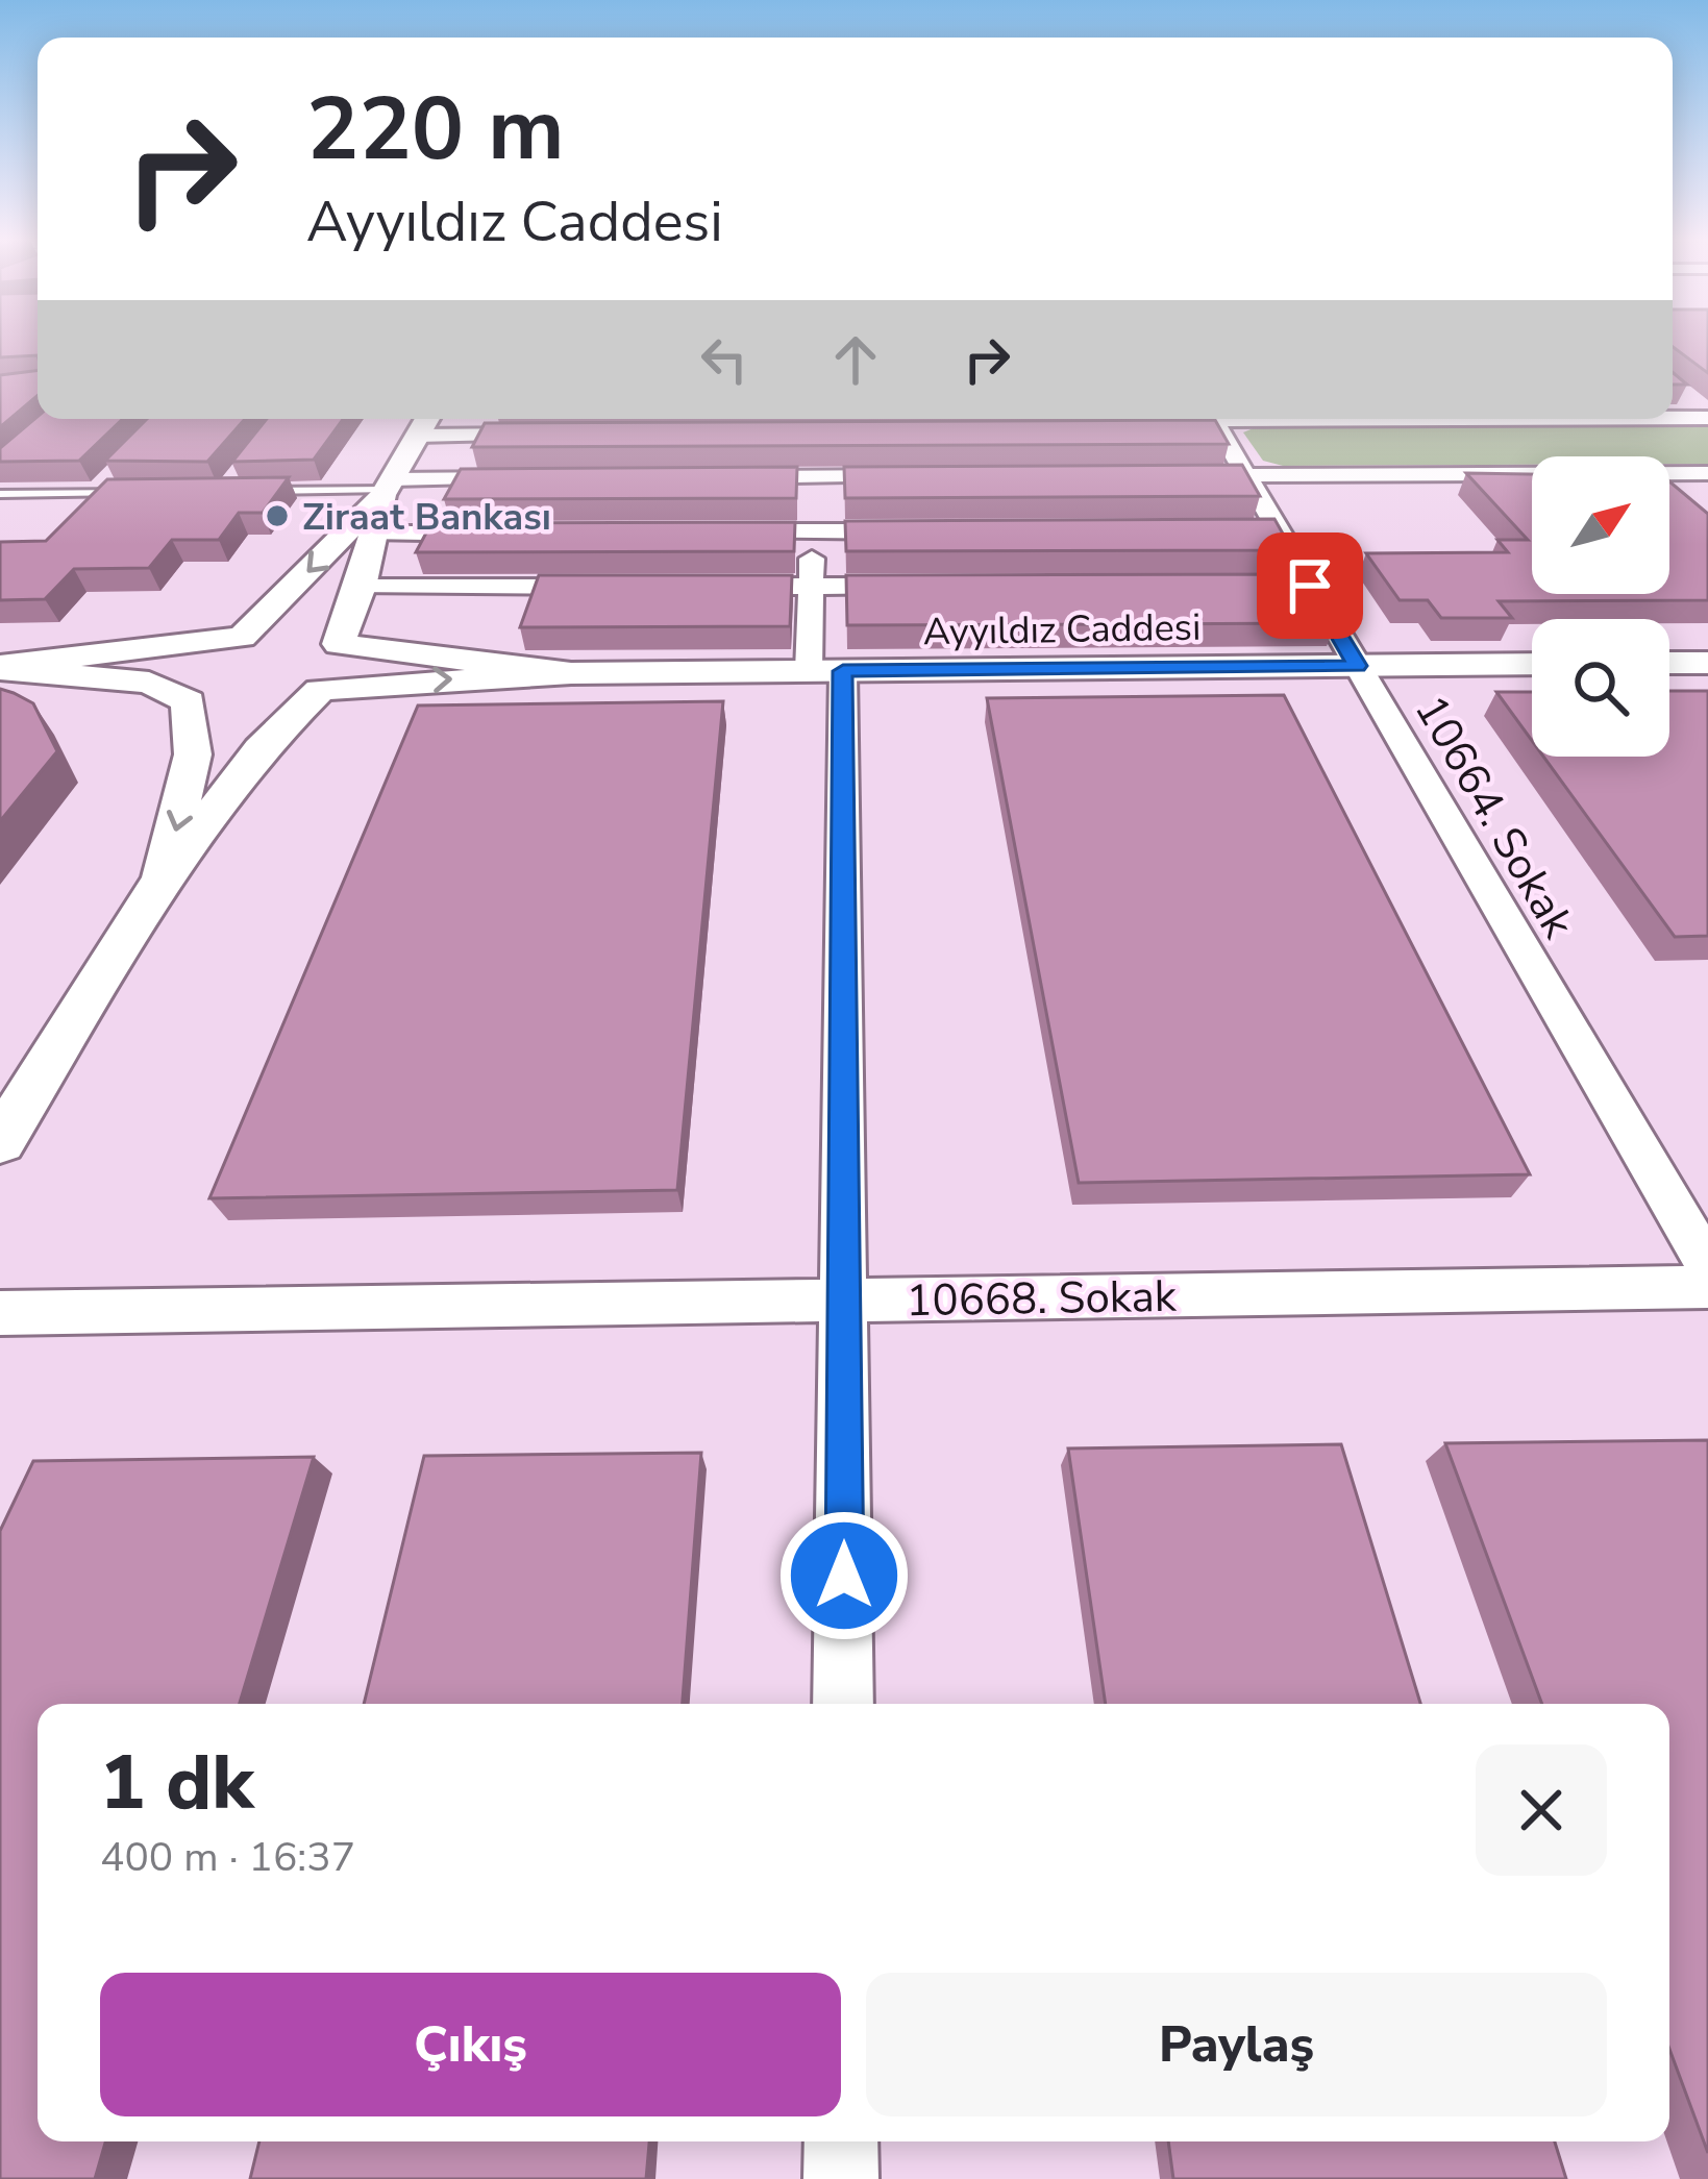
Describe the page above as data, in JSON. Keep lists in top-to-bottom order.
{
  "streets": {
    "street": ["Ayyıldız Caddesi", "10664. Sokak", "10668. Sokak"]
  },
  "crossings": [
    ["Ayyıldız Caddesi", "10664. Sokak"]
  ],
  "places": ["Ziraat Bankası"],
  "north": "top right",
  "page": {
    "turn": ["220 m", "Ayyıldız Caddesi"],
    "heading": ["1 dk", "400 m · 16:37"],
    "buttons": ["Çıkış", "Paylaş"]
  }
}
